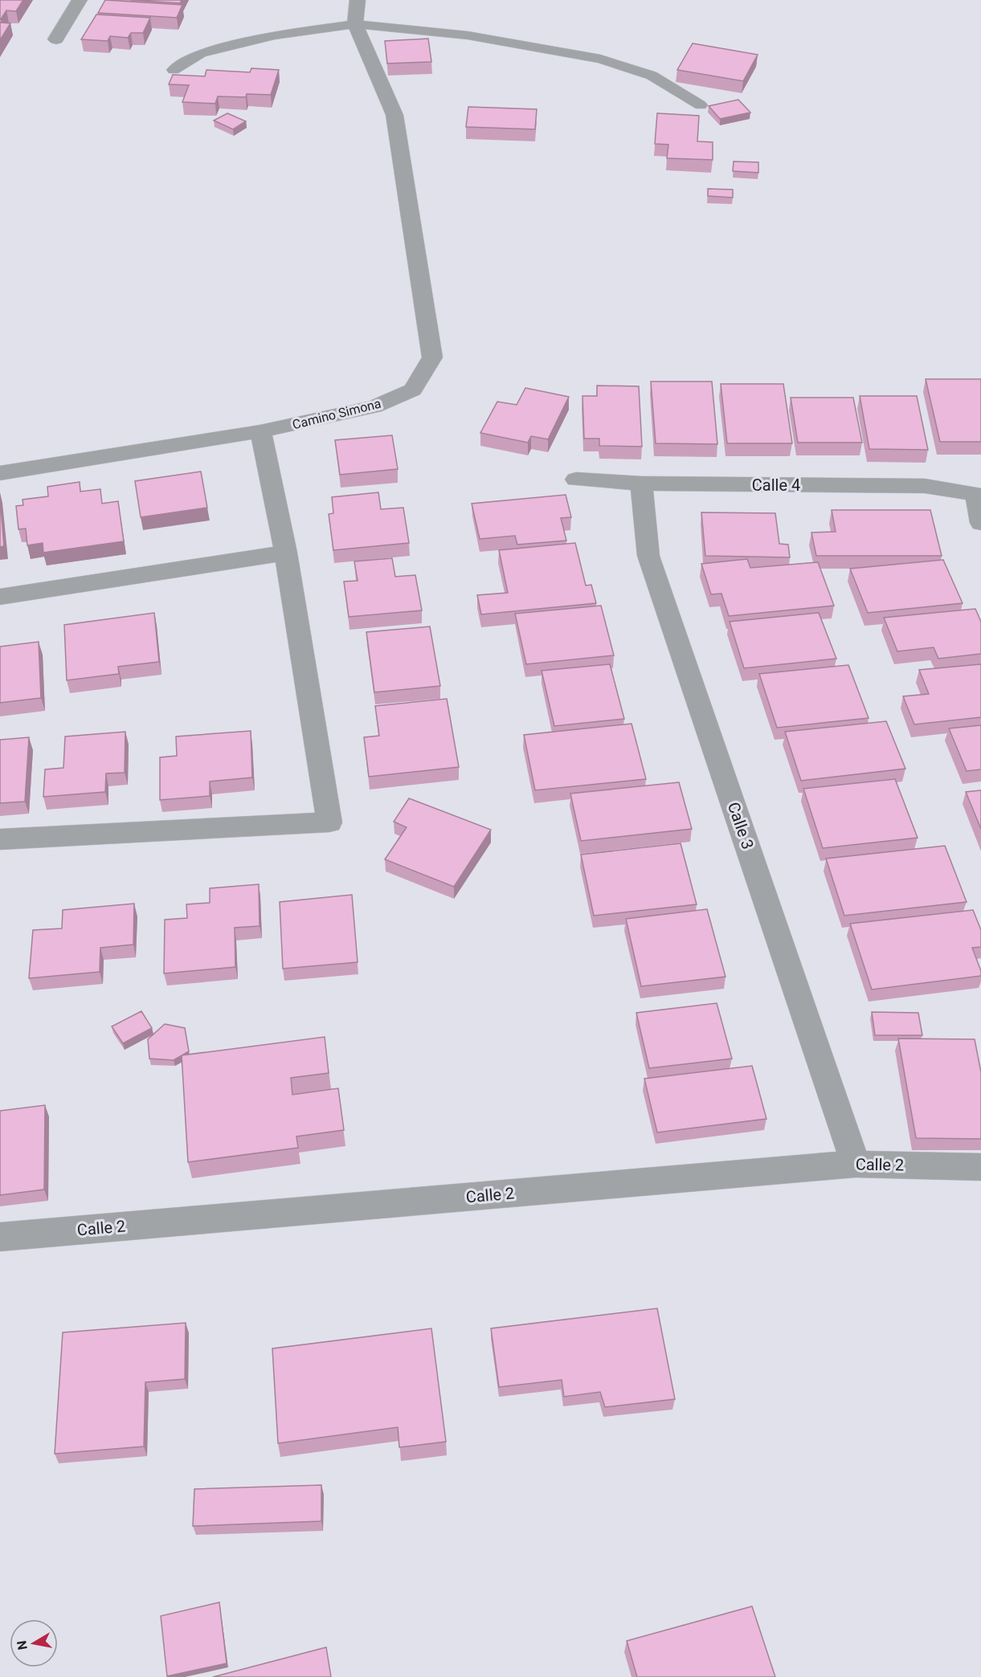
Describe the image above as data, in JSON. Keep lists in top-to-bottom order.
{
  "streets": {
    "street": [
      "Camino Simona",
      "Calle 4",
      "Calle 3",
      "Calle 2"
    ]
  },
  "crossings": [
    ["Calle 4", "Calle 3"],
    ["Calle 3", "Calle 2"]
  ],
  "north": "left"
}
